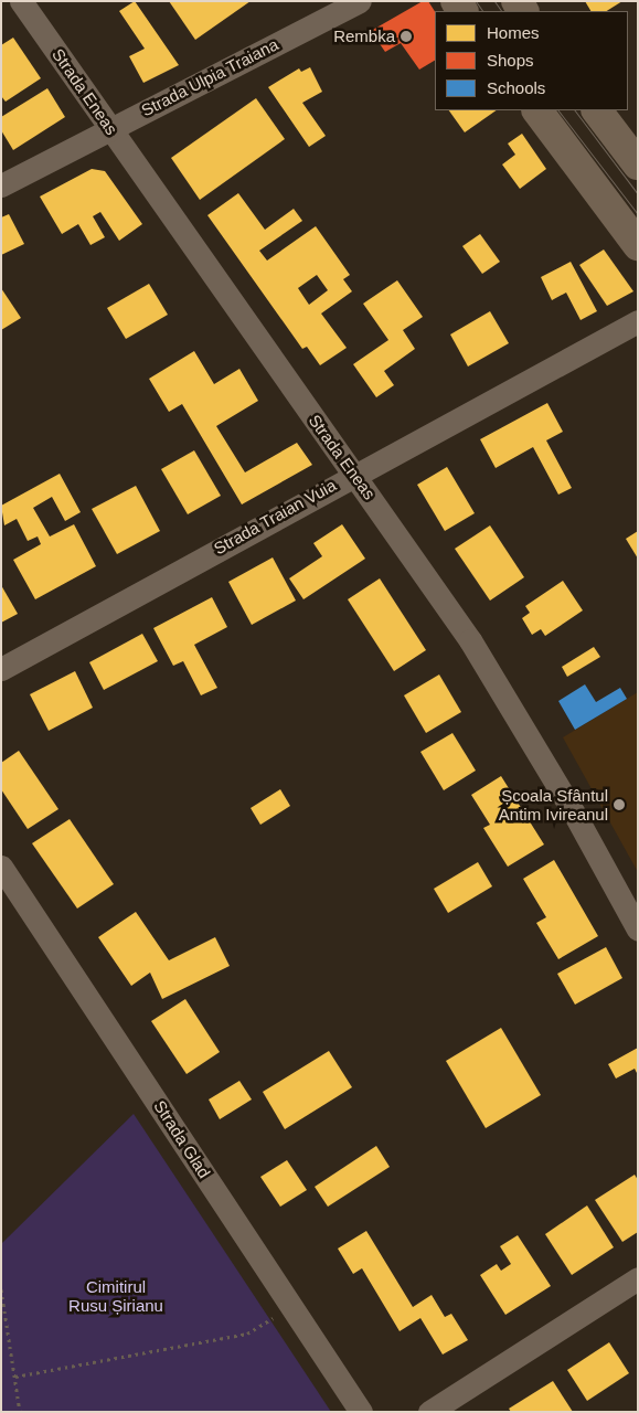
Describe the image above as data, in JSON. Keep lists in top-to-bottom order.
{
  "streets": {
    "street": [
      "Strada Ulpia Traiana",
      "Strada Eneas",
      "Strada Traian Vuia",
      "Strada Glad"
    ]
  },
  "crossings": [
    ["Strada Ulpia Traiana", "Strada Eneas"],
    ["Strada Eneas", "Strada Traian Vuia"]
  ],
  "parks": ["Cimitirul Rusu Șirianu"],
  "places": ["Rembka", "Școala Sfântul Antim Ivireanul"],
  "legend": ["Homes", "Shops", "Schools"]
}
